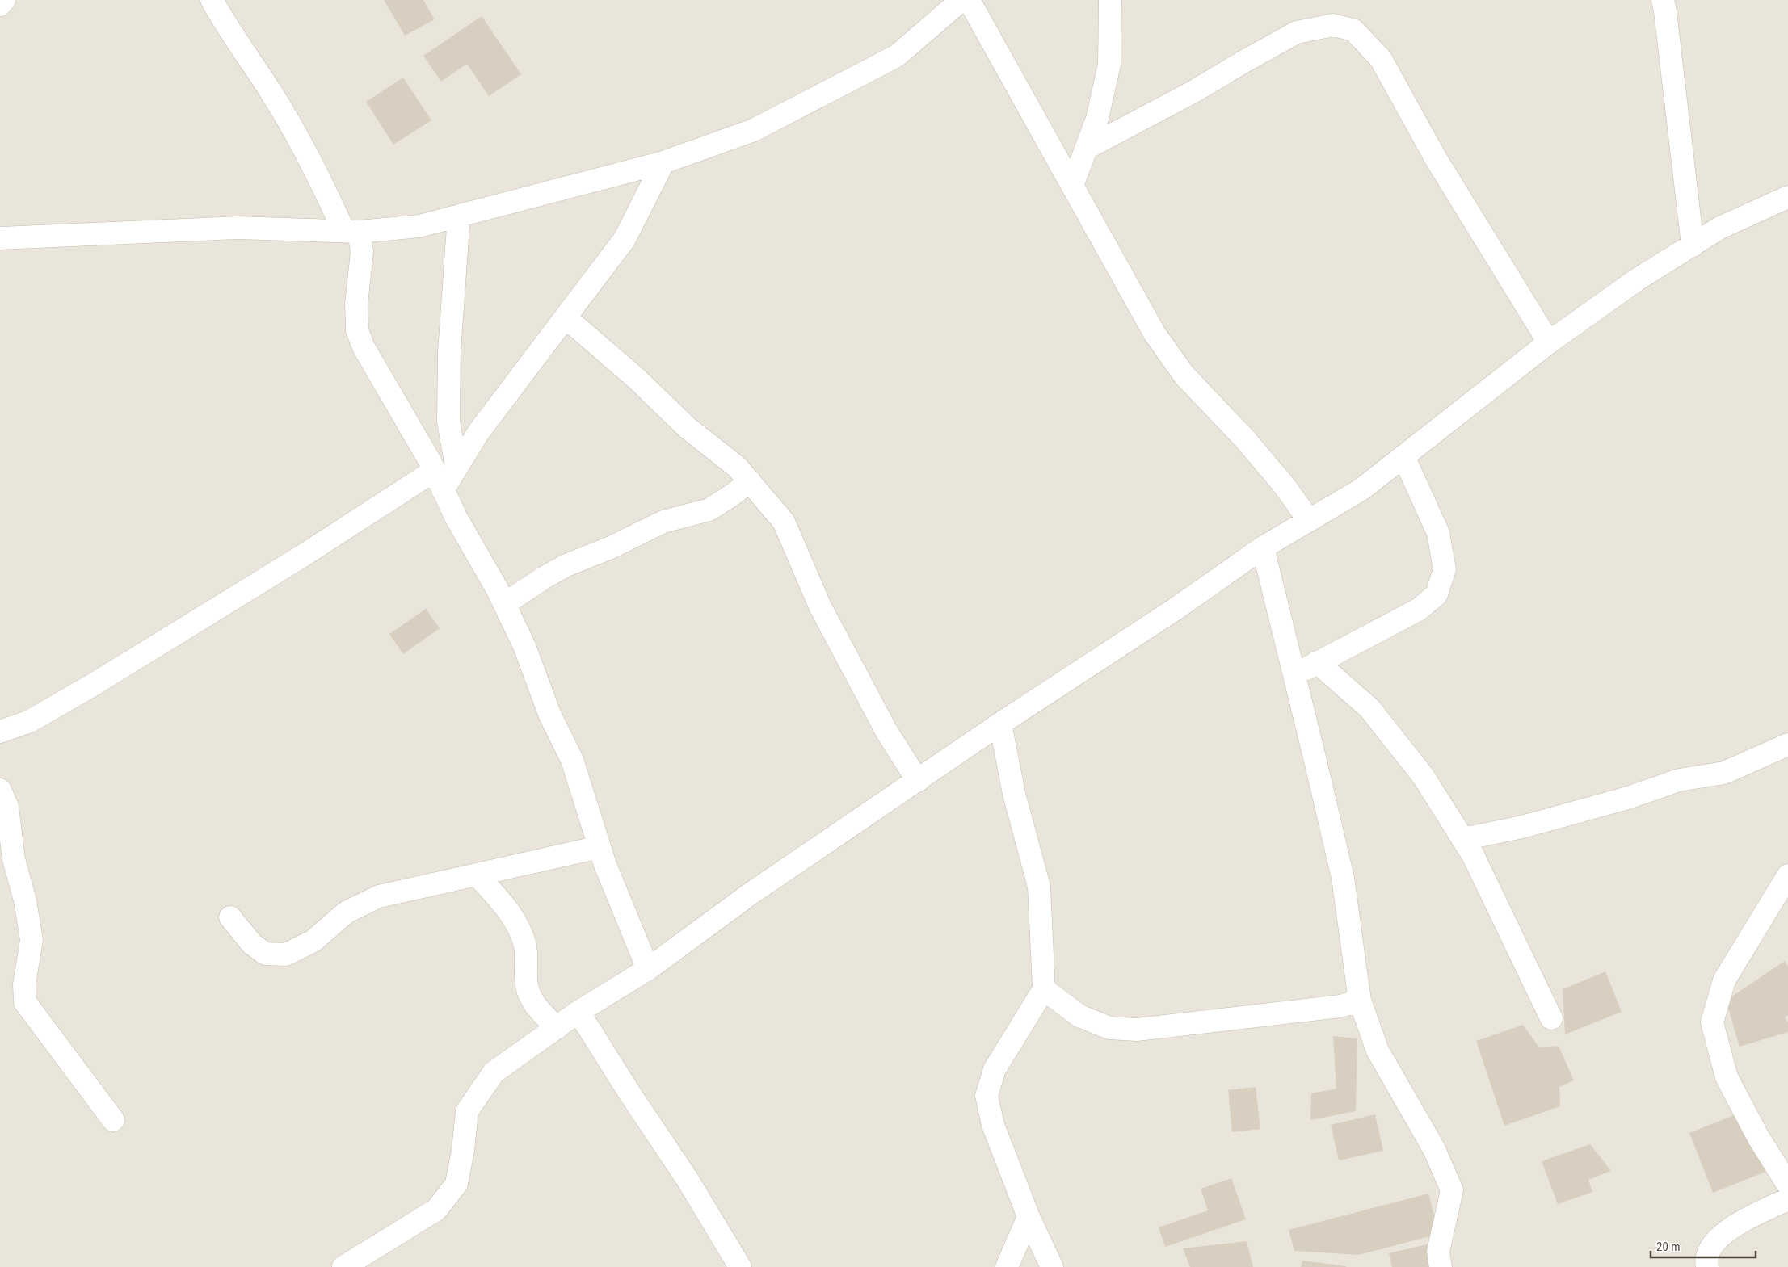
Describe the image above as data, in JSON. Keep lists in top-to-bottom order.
{
  "scale_bar": "20 m"
}
